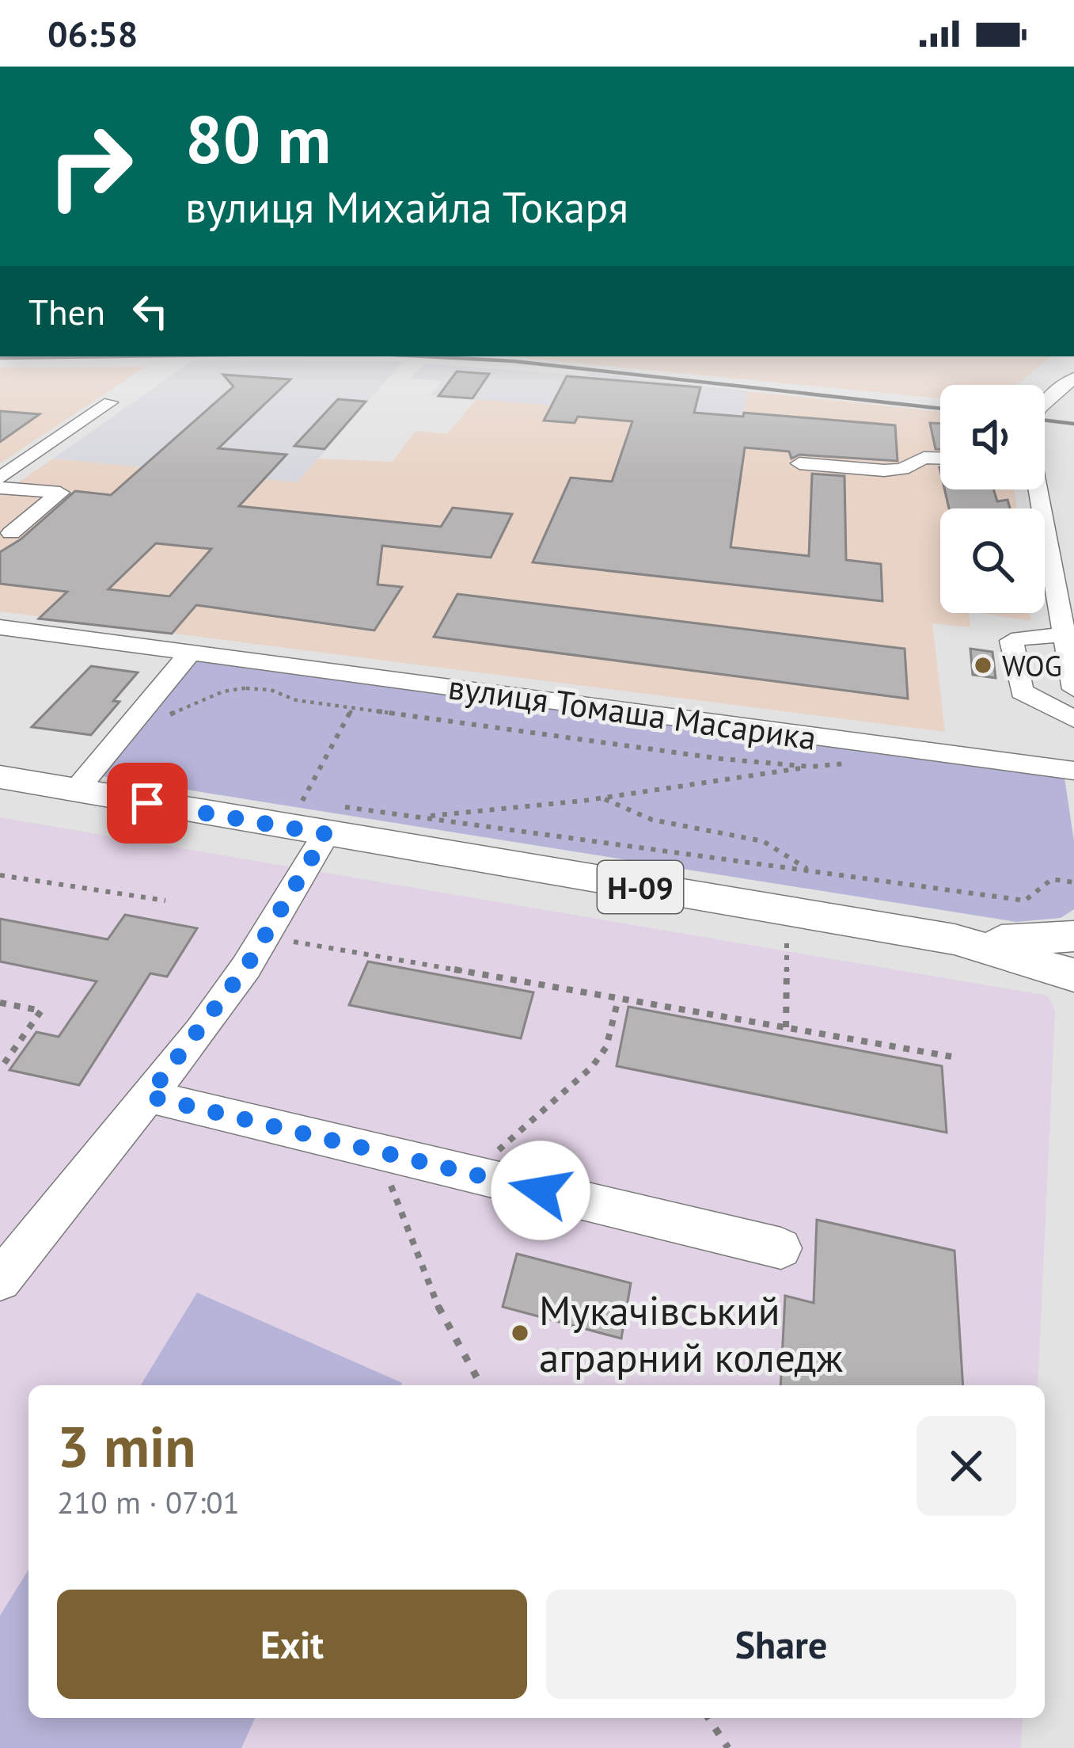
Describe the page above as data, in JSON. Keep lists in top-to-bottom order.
{
  "streets": {
    "main road": ["Н-09"],
    "street": ["вулиця Томаша Масарика"]
  },
  "places": ["WOG", "Мукачівський аграрний коледж"],
  "page": {
    "status": "06:58",
    "turn": ["80 m", "вулиця Михайла Токаря"],
    "then": "Then",
    "heading": ["3 min", "210 m · 07:01"],
    "buttons": ["Exit", "Share"]
  }
}
